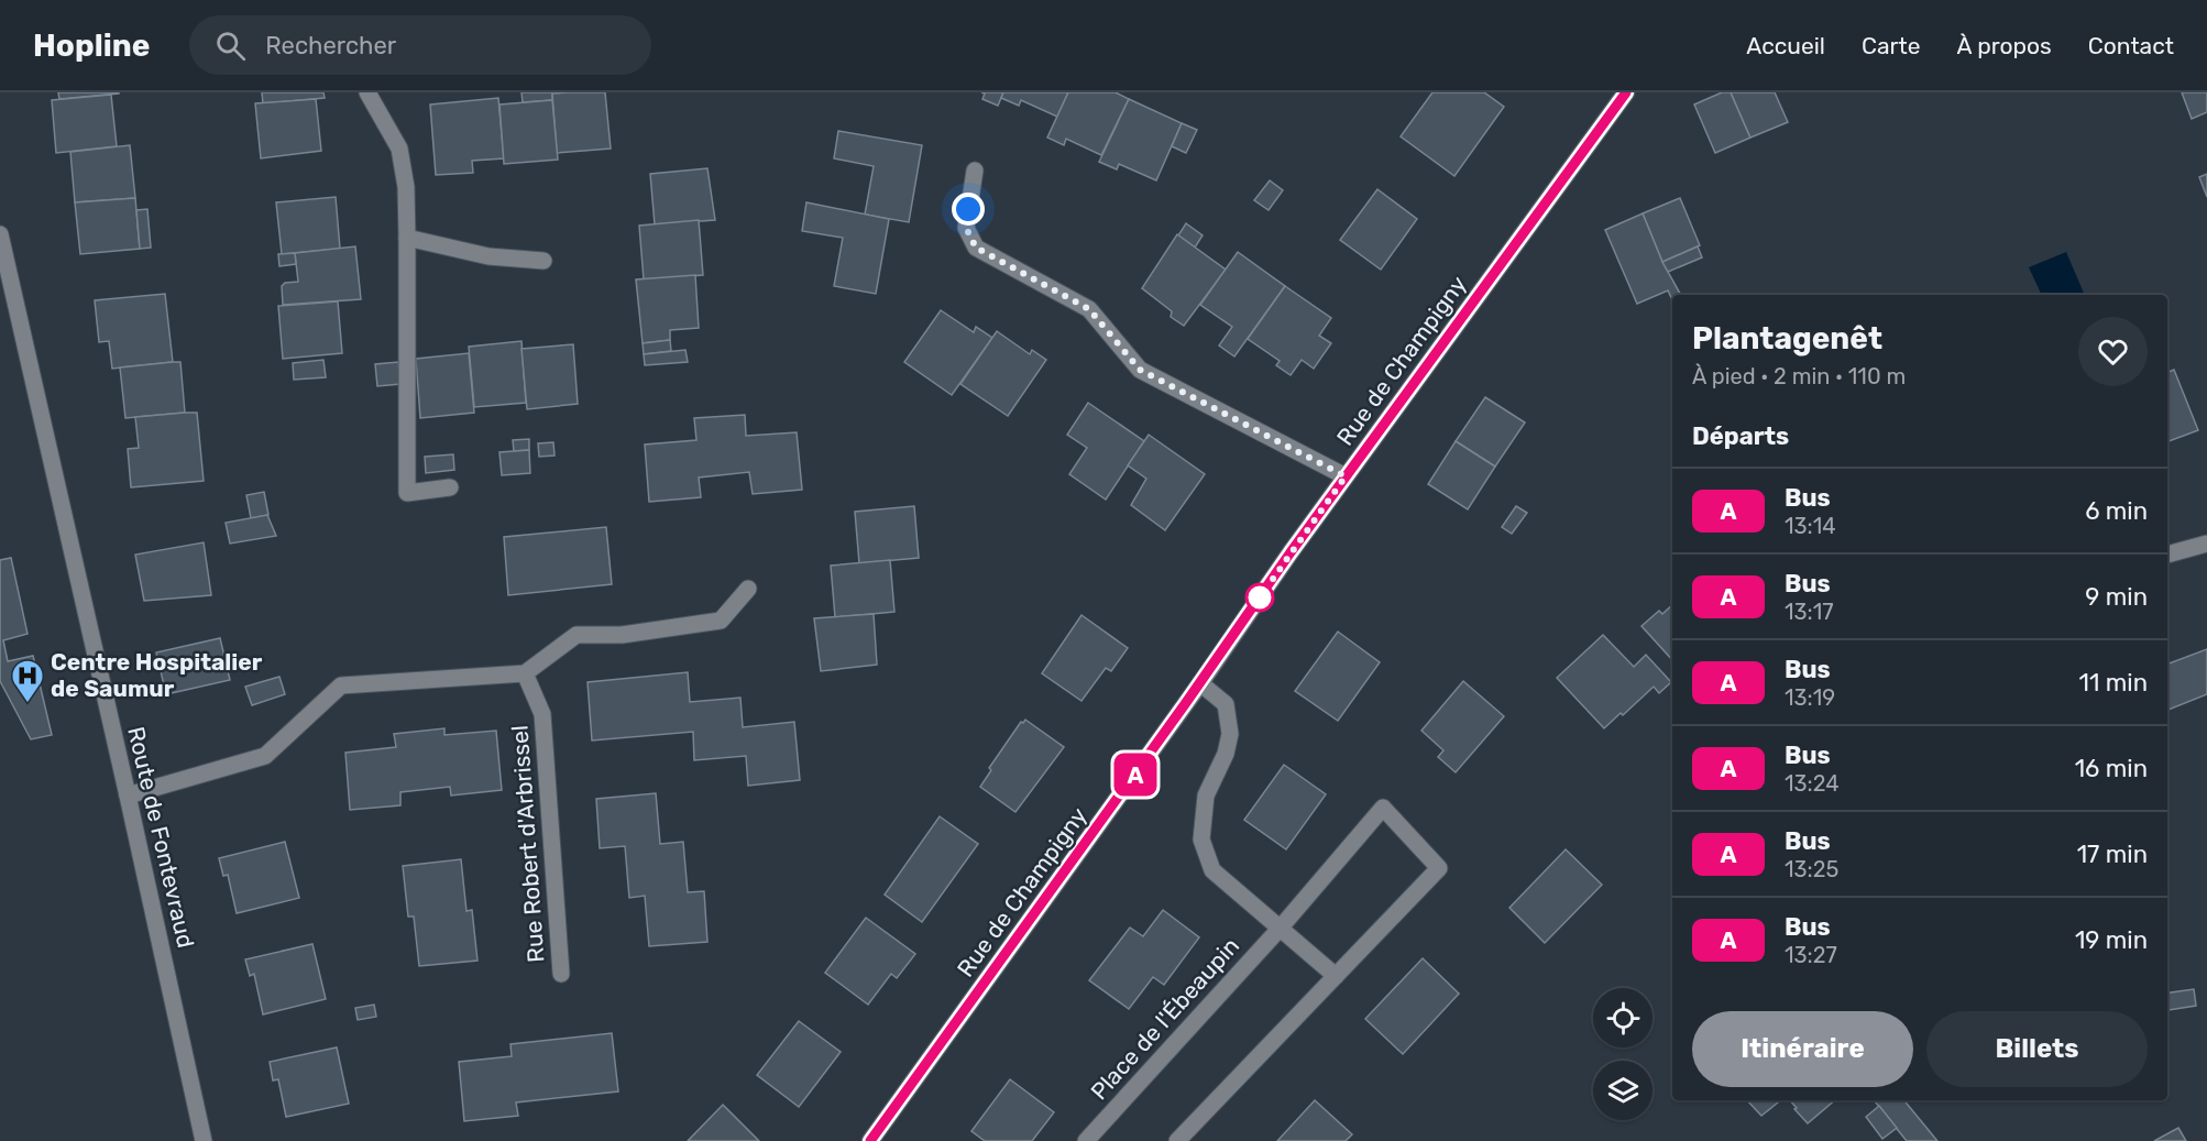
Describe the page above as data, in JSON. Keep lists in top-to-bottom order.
{
  "streets": {
    "street": [
      "Rue de Champigny",
      "Route de Fontevraud",
      "Rue Robert d'Arbrissel",
      "Place de l'Ébeaupin"
    ]
  },
  "places": {
    "hospital": ["Centre Hospitalier de Saumur"]
  },
  "lines": ["bus line A"],
  "page": {
    "header": "Hopline",
    "search": "Rechercher",
    "nav": [
      "Accueil",
      "Carte",
      "À propos",
      "Contact"
    ],
    "on_map": "A",
    "heading": [
      ["Plantagenêt", "À pied · 2 min · 110 m"],
      "Départs"
    ],
    "list": [
      {
        "mark": "A",
        "name": "Bus",
        "note": "13:14",
        "value": "6 min"
      },
      {
        "mark": "A",
        "name": "Bus",
        "note": "13:17",
        "value": "9 min"
      },
      {
        "mark": "A",
        "name": "Bus",
        "note": "13:19",
        "value": "11 min"
      },
      {
        "mark": "A",
        "name": "Bus",
        "note": "13:24",
        "value": "16 min"
      },
      {
        "mark": "A",
        "name": "Bus",
        "note": "13:25",
        "value": "17 min"
      },
      {
        "mark": "A",
        "name": "Bus",
        "note": "13:27",
        "value": "19 min"
      }
    ],
    "buttons": ["Itinéraire", "Billets"]
  }
}
